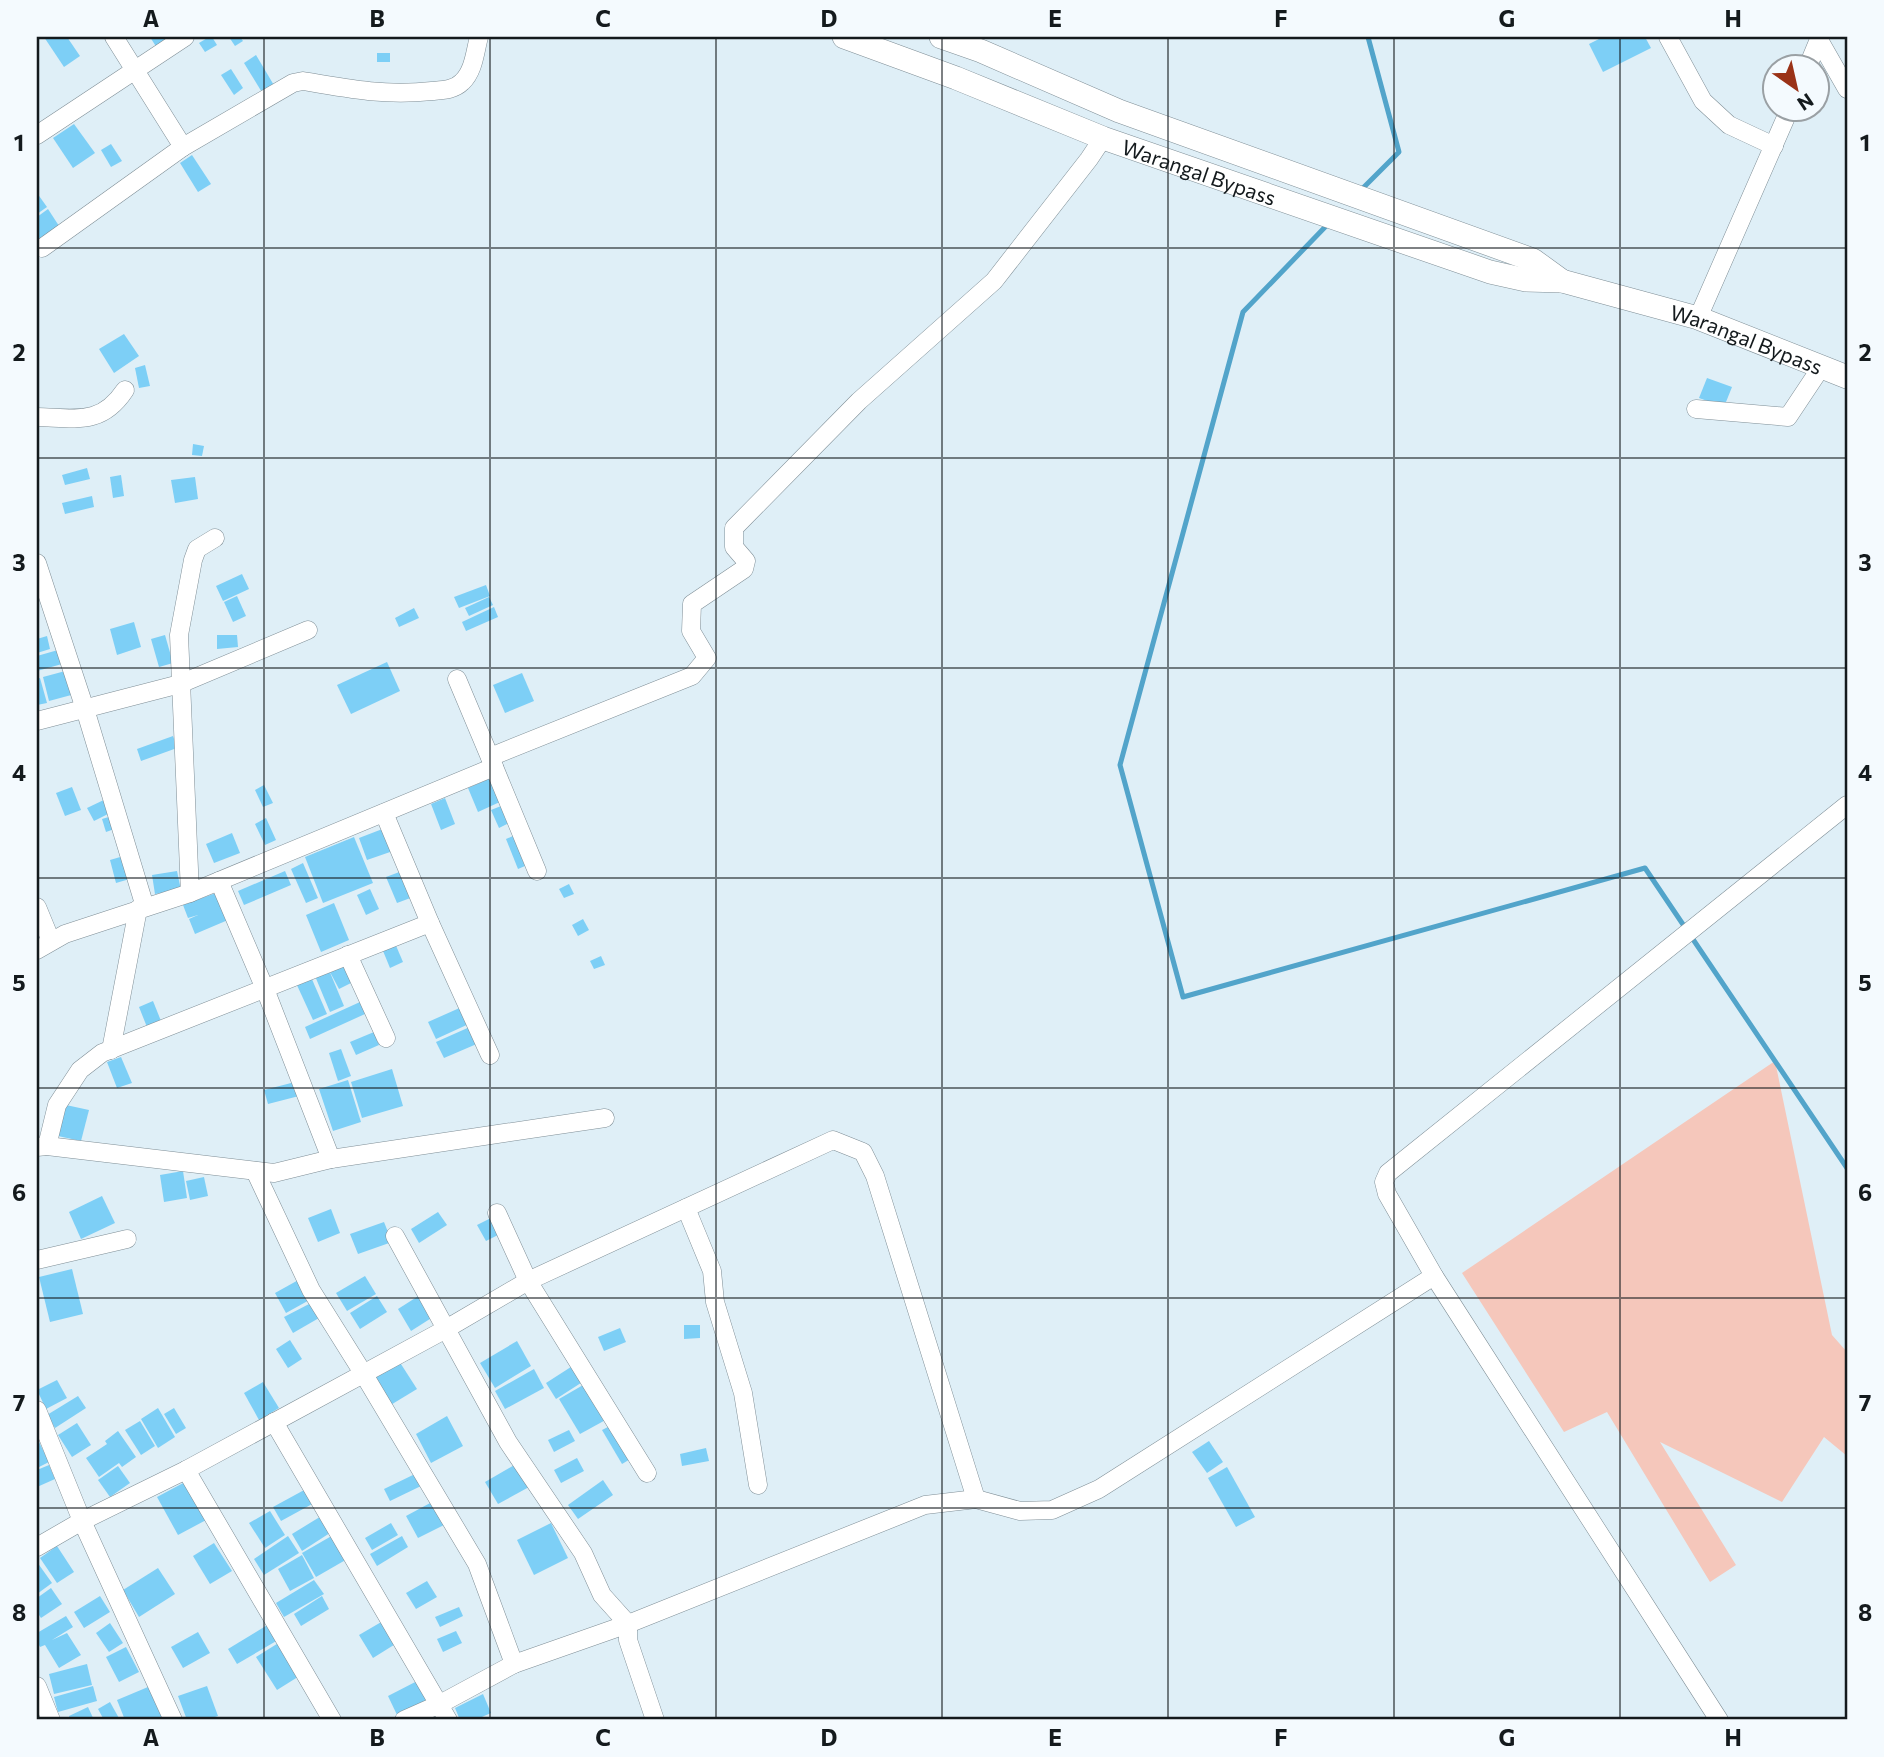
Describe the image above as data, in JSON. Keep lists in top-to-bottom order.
{
  "streets": {
    "main road": ["Warangal Bypass"]
  },
  "north": "bottom right",
  "grid": {
    "columns": [
      "A",
      "B",
      "C",
      "D",
      "E",
      "F",
      "G",
      "H"
    ],
    "rows": [
      "1",
      "2",
      "3",
      "4",
      "5",
      "6",
      "7",
      "8"
    ]
  }
}
